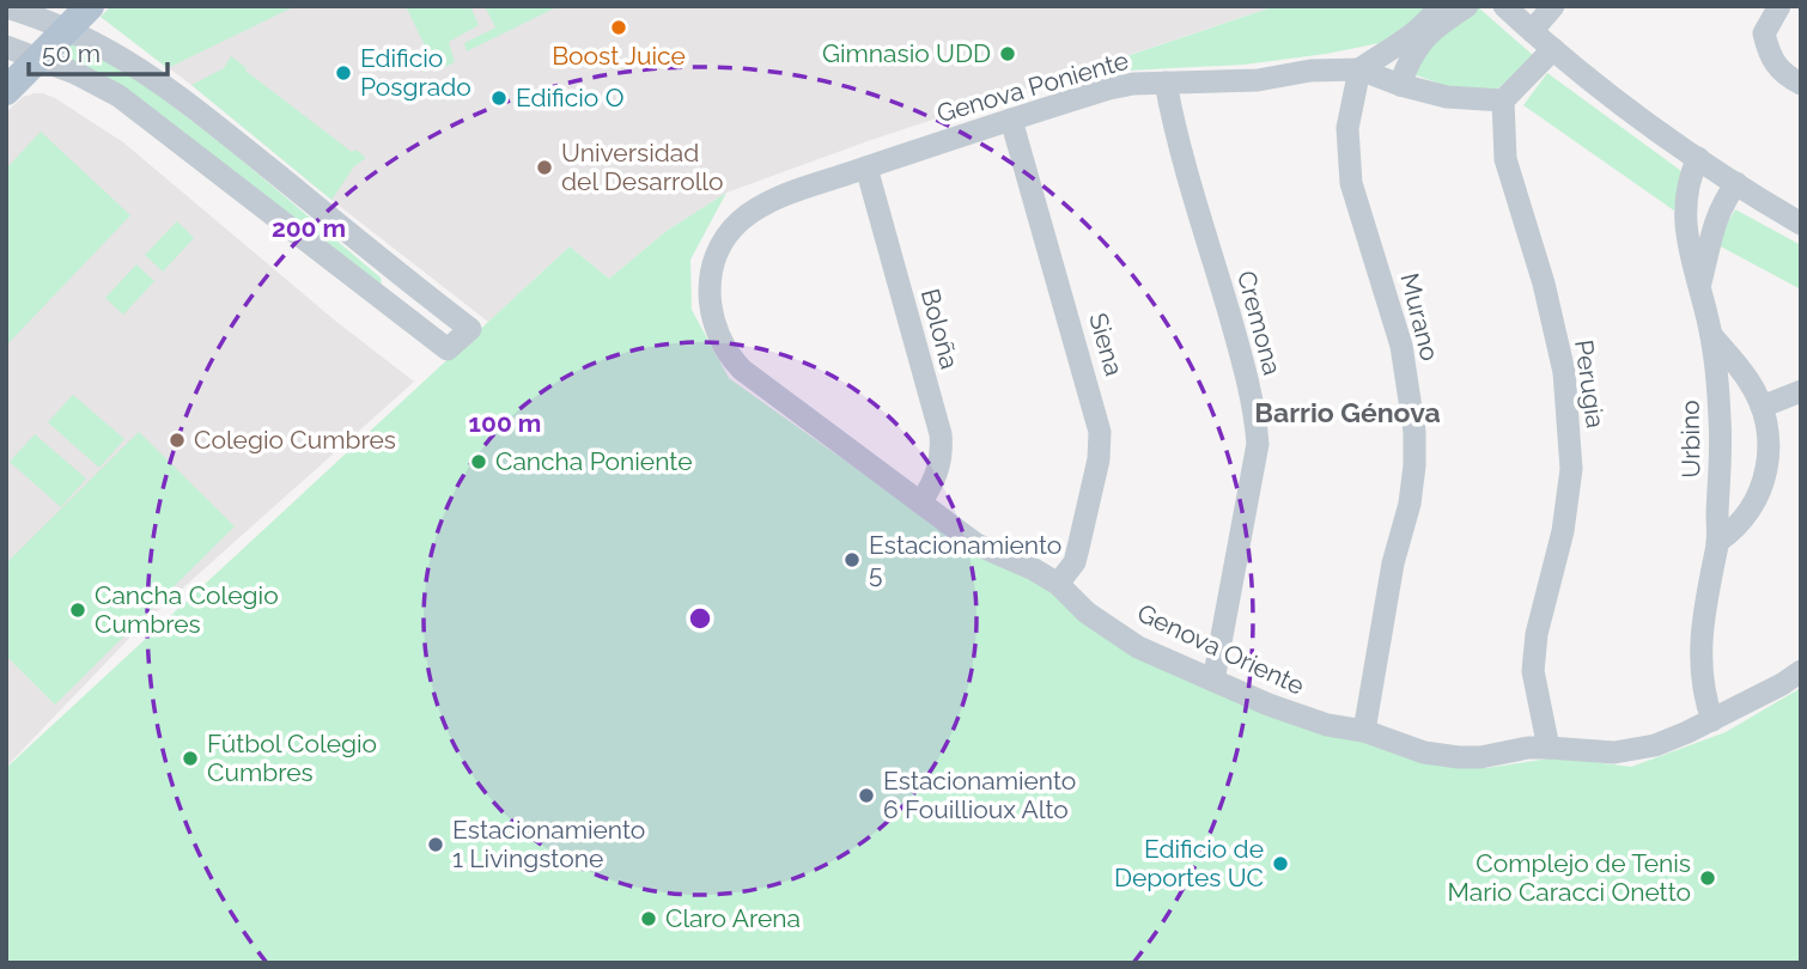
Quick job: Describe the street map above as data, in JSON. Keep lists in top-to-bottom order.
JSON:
{
  "streets": {
    "street": [
      "Genova Poniente",
      "Murano",
      "Cremona",
      "Boloña",
      "Siena",
      "Perugia",
      "Urbino",
      "Genova Oriente"
    ]
  },
  "crossings": [
    ["Genova Poniente", "Murano"],
    ["Genova Poniente", "Cremona"],
    ["Genova Poniente", "Boloña"],
    ["Genova Poniente", "Siena"],
    ["Genova Poniente", "Perugia"],
    ["Genova Poniente", "Genova Oriente"],
    ["Murano", "Genova Oriente"],
    ["Cremona", "Genova Oriente"],
    ["Boloña", "Genova Oriente"],
    ["Siena", "Genova Oriente"],
    ["Perugia", "Genova Oriente"],
    ["Urbino", "Genova Oriente"]
  ],
  "districts": ["Barrio Génova"],
  "places": [
    "Boost Juice",
    "Gimnasio UDD",
    "Edificio Posgrado",
    "Edificio O",
    "Universidad del Desarrollo",
    "Colegio Cumbres",
    "Cancha Poniente",
    "Estacionamiento 5",
    "Cancha Colegio Cumbres",
    "Fútbol Colegio Cumbres",
    "Estacionamiento 6 Fouillioux Alto",
    "Estacionamiento 1 Livingstone",
    "Edificio de Deportes UC",
    "Complejo de Tenis Mario Caracci Onetto",
    "Claro Arena"
  ],
  "scale_bar": "50 m",
  "rings": ["200 m", "100 m"]
}
